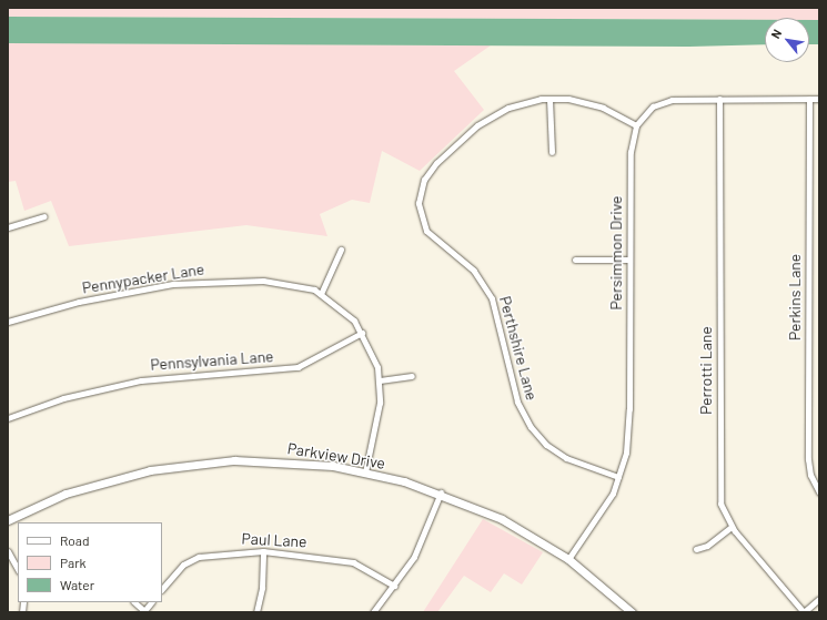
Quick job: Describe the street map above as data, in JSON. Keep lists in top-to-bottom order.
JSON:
{
  "streets": {
    "street": [
      "Persimmon Drive",
      "Pennypacker Lane",
      "Perkins Lane",
      "Perthshire Lane",
      "Pennsylvania Lane",
      "Perrotti Lane",
      "Parkview Drive",
      "Paul Lane"
    ]
  },
  "crossings": [
    ["Persimmon Drive", "Perthshire Lane"],
    ["Persimmon Drive", "Parkview Drive"],
    ["Pennypacker Lane", "Pennsylvania Lane"],
    ["Pennypacker Lane", "Parkview Drive"]
  ],
  "legend": ["Road", "Park", "Water"],
  "north": "top left"
}
